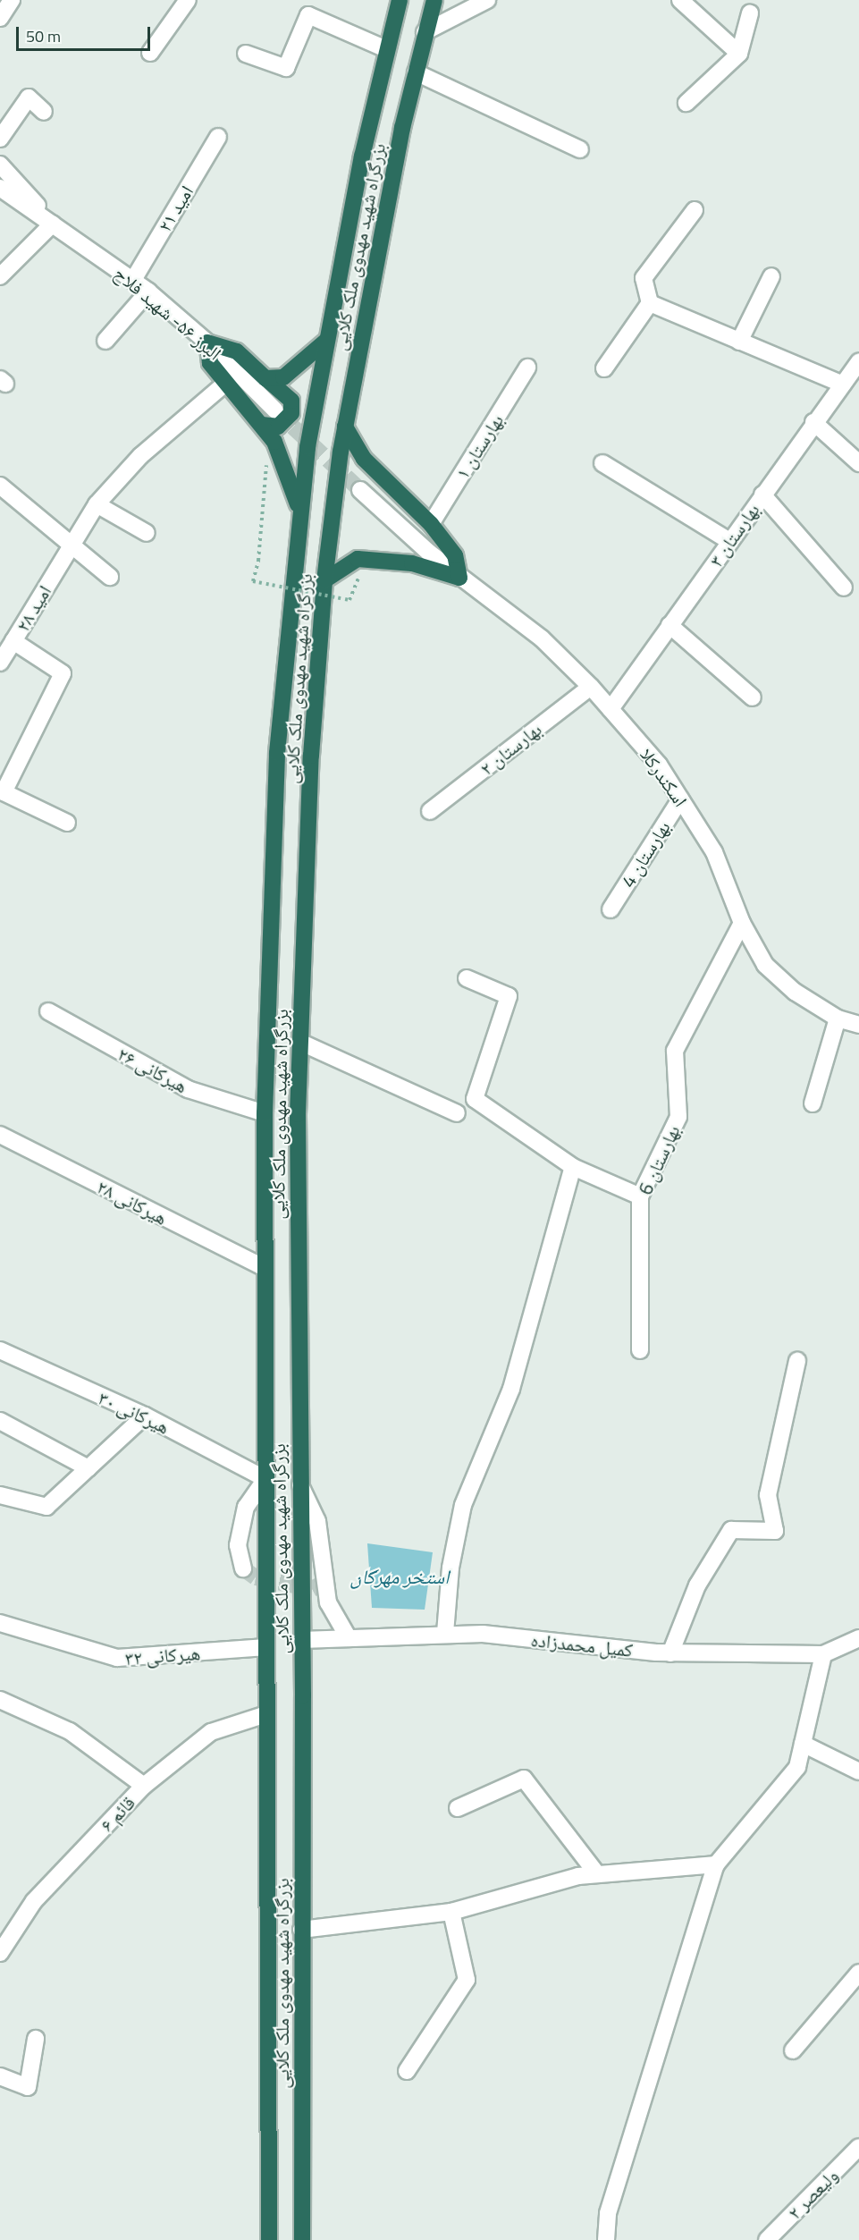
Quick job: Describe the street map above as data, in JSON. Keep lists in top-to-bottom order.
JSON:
{
  "streets": {
    "highway": ["بزرگراه شهید مهدوی ملک کلایی"],
    "street": [
      "امید ۲۱",
      "البرز ۵۶- شهید فلاح",
      "بهارستان ۱",
      "بهارستان ۳",
      "امید ۲۸",
      "بهارستان ۲",
      "اسکندرکلا",
      "بهارستان 4",
      "هیرکانی ۲۶",
      "بهارستان 6",
      "هیرکانی ۲۸",
      "هیرکانی ۳۰",
      "کمیل محمدزاده",
      "هیرکانی ۳۲",
      "قائم ۶",
      "ولیعصر ۲"
    ]
  },
  "crossings": [
    ["امید ۲۱", "البرز ۵۶- شهید فلاح"],
    ["بزرگراه شهید مهدوی ملک کلایی", "هیرکانی ۲۶"],
    ["بزرگراه شهید مهدوی ملک کلایی", "هیرکانی ۲۸"],
    ["بزرگراه شهید مهدوی ملک کلایی", "هیرکانی ۳۰"],
    ["بزرگراه شهید مهدوی ملک کلایی", "کمیل محمدزاده"],
    ["بزرگراه شهید مهدوی ملک کلایی", "هیرکانی ۳۲"],
    ["بزرگراه شهید مهدوی ملک کلایی", "قائم ۶"],
    ["بهارستان ۳", "اسکندرکلا"],
    ["بهارستان ۲", "اسکندرکلا"],
    ["اسکندرکلا", "بهارستان 4"],
    ["اسکندرکلا", "بهارستان 6"]
  ],
  "water": ["استخر مهرگان"],
  "scale_bar": "50 m"
}
